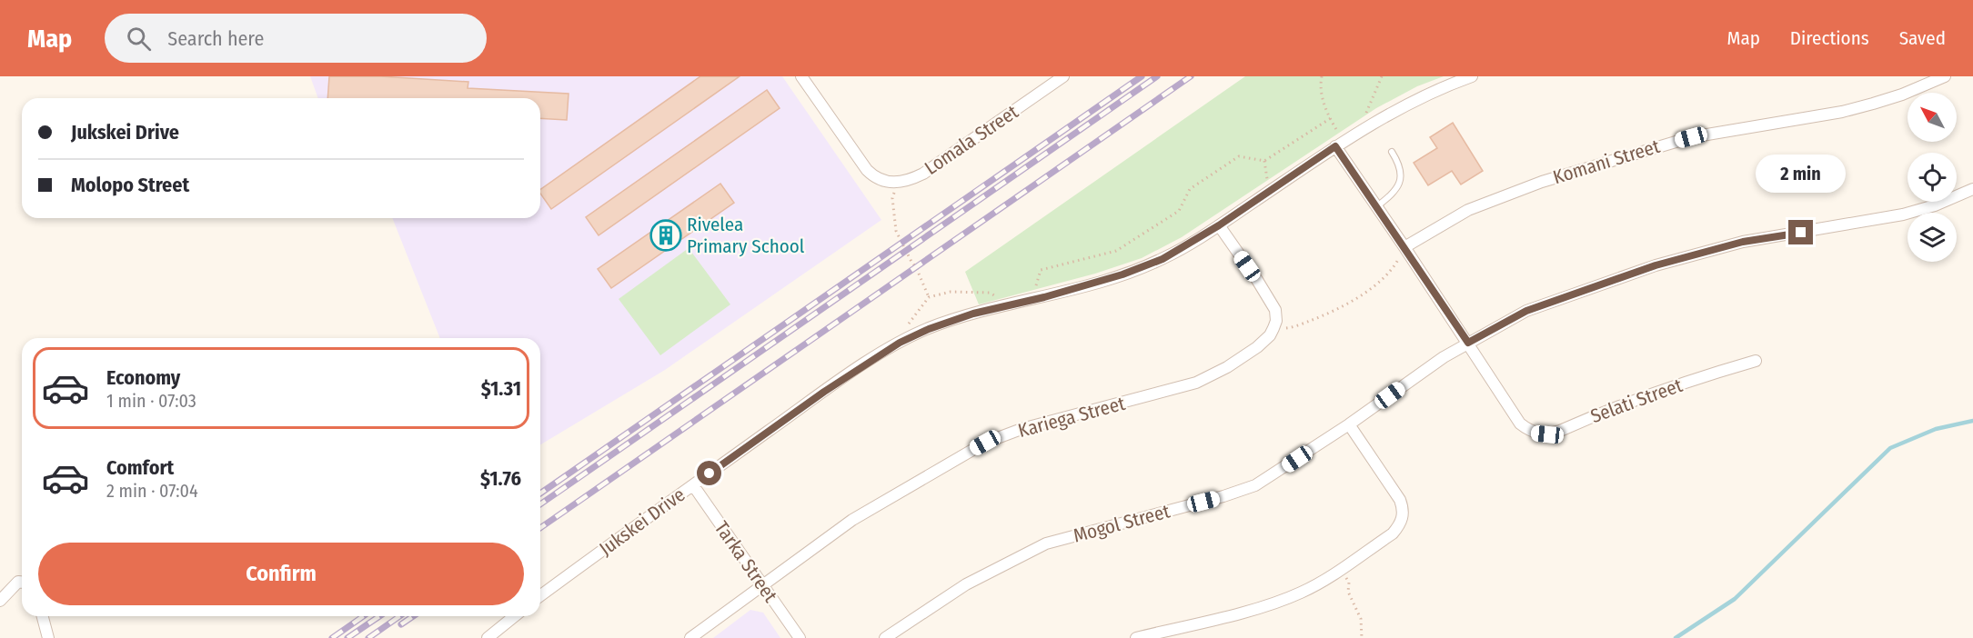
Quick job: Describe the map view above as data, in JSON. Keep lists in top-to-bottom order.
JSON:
{
  "streets": {
    "street": [
      "Lomala Street",
      "Komani Street",
      "Selati Street",
      "Kariega Street",
      "Jukskei Drive",
      "Mogol Street",
      "Tarka Street"
    ]
  },
  "crossings": [
    ["Selati Street", "Mogol Street"],
    ["Kariega Street", "Tarka Street"],
    ["Jukskei Drive", "Tarka Street"]
  ],
  "places": {
    "building": ["Rivelea Primary School"]
  },
  "north": "top left",
  "page": {
    "header": "Map",
    "search": "Search here",
    "nav": ["Map", "Directions", "Saved"],
    "banner": ["Jukskei Drive", "Molopo Street"],
    "bubble": "2 min",
    "list": [
      {
        "name": "Economy",
        "note": "1 min · 07:03",
        "value": "$1.31"
      },
      {
        "name": "Comfort",
        "note": "2 min · 07:04",
        "value": "$1.76"
      }
    ],
    "buttons": "Confirm"
  }
}
